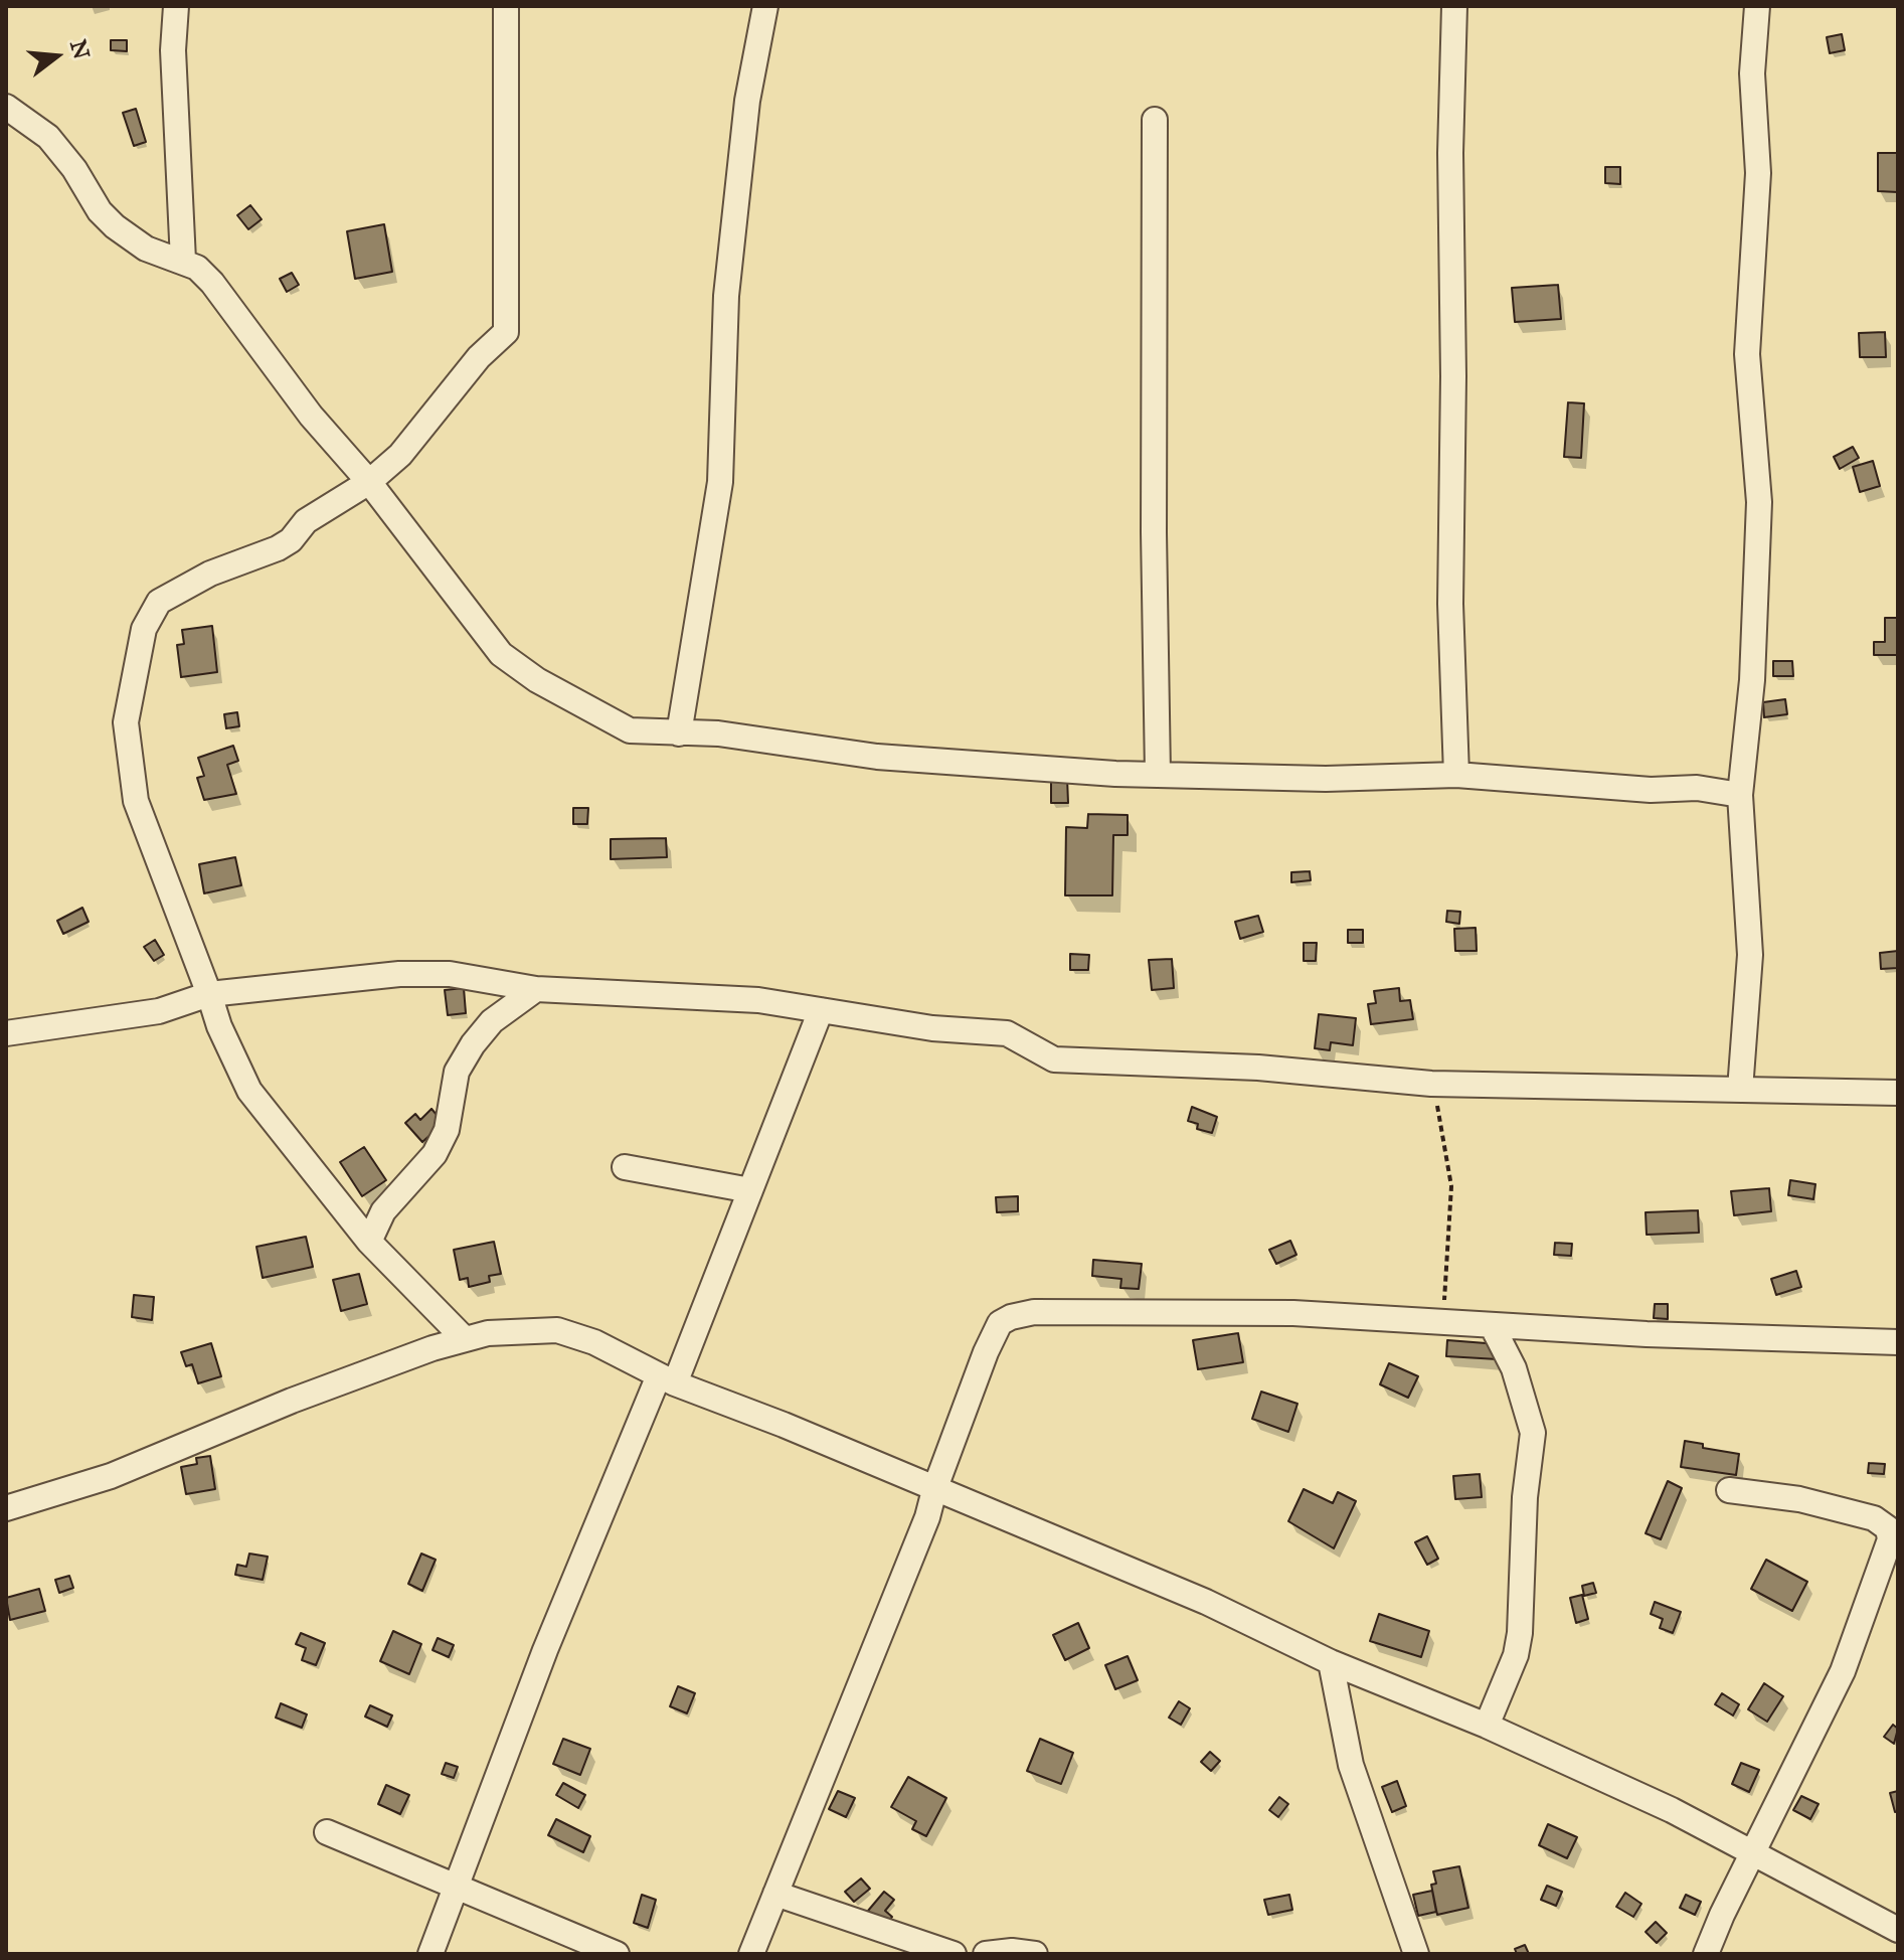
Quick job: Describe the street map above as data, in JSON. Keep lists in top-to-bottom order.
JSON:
{
  "north": "right"
}
